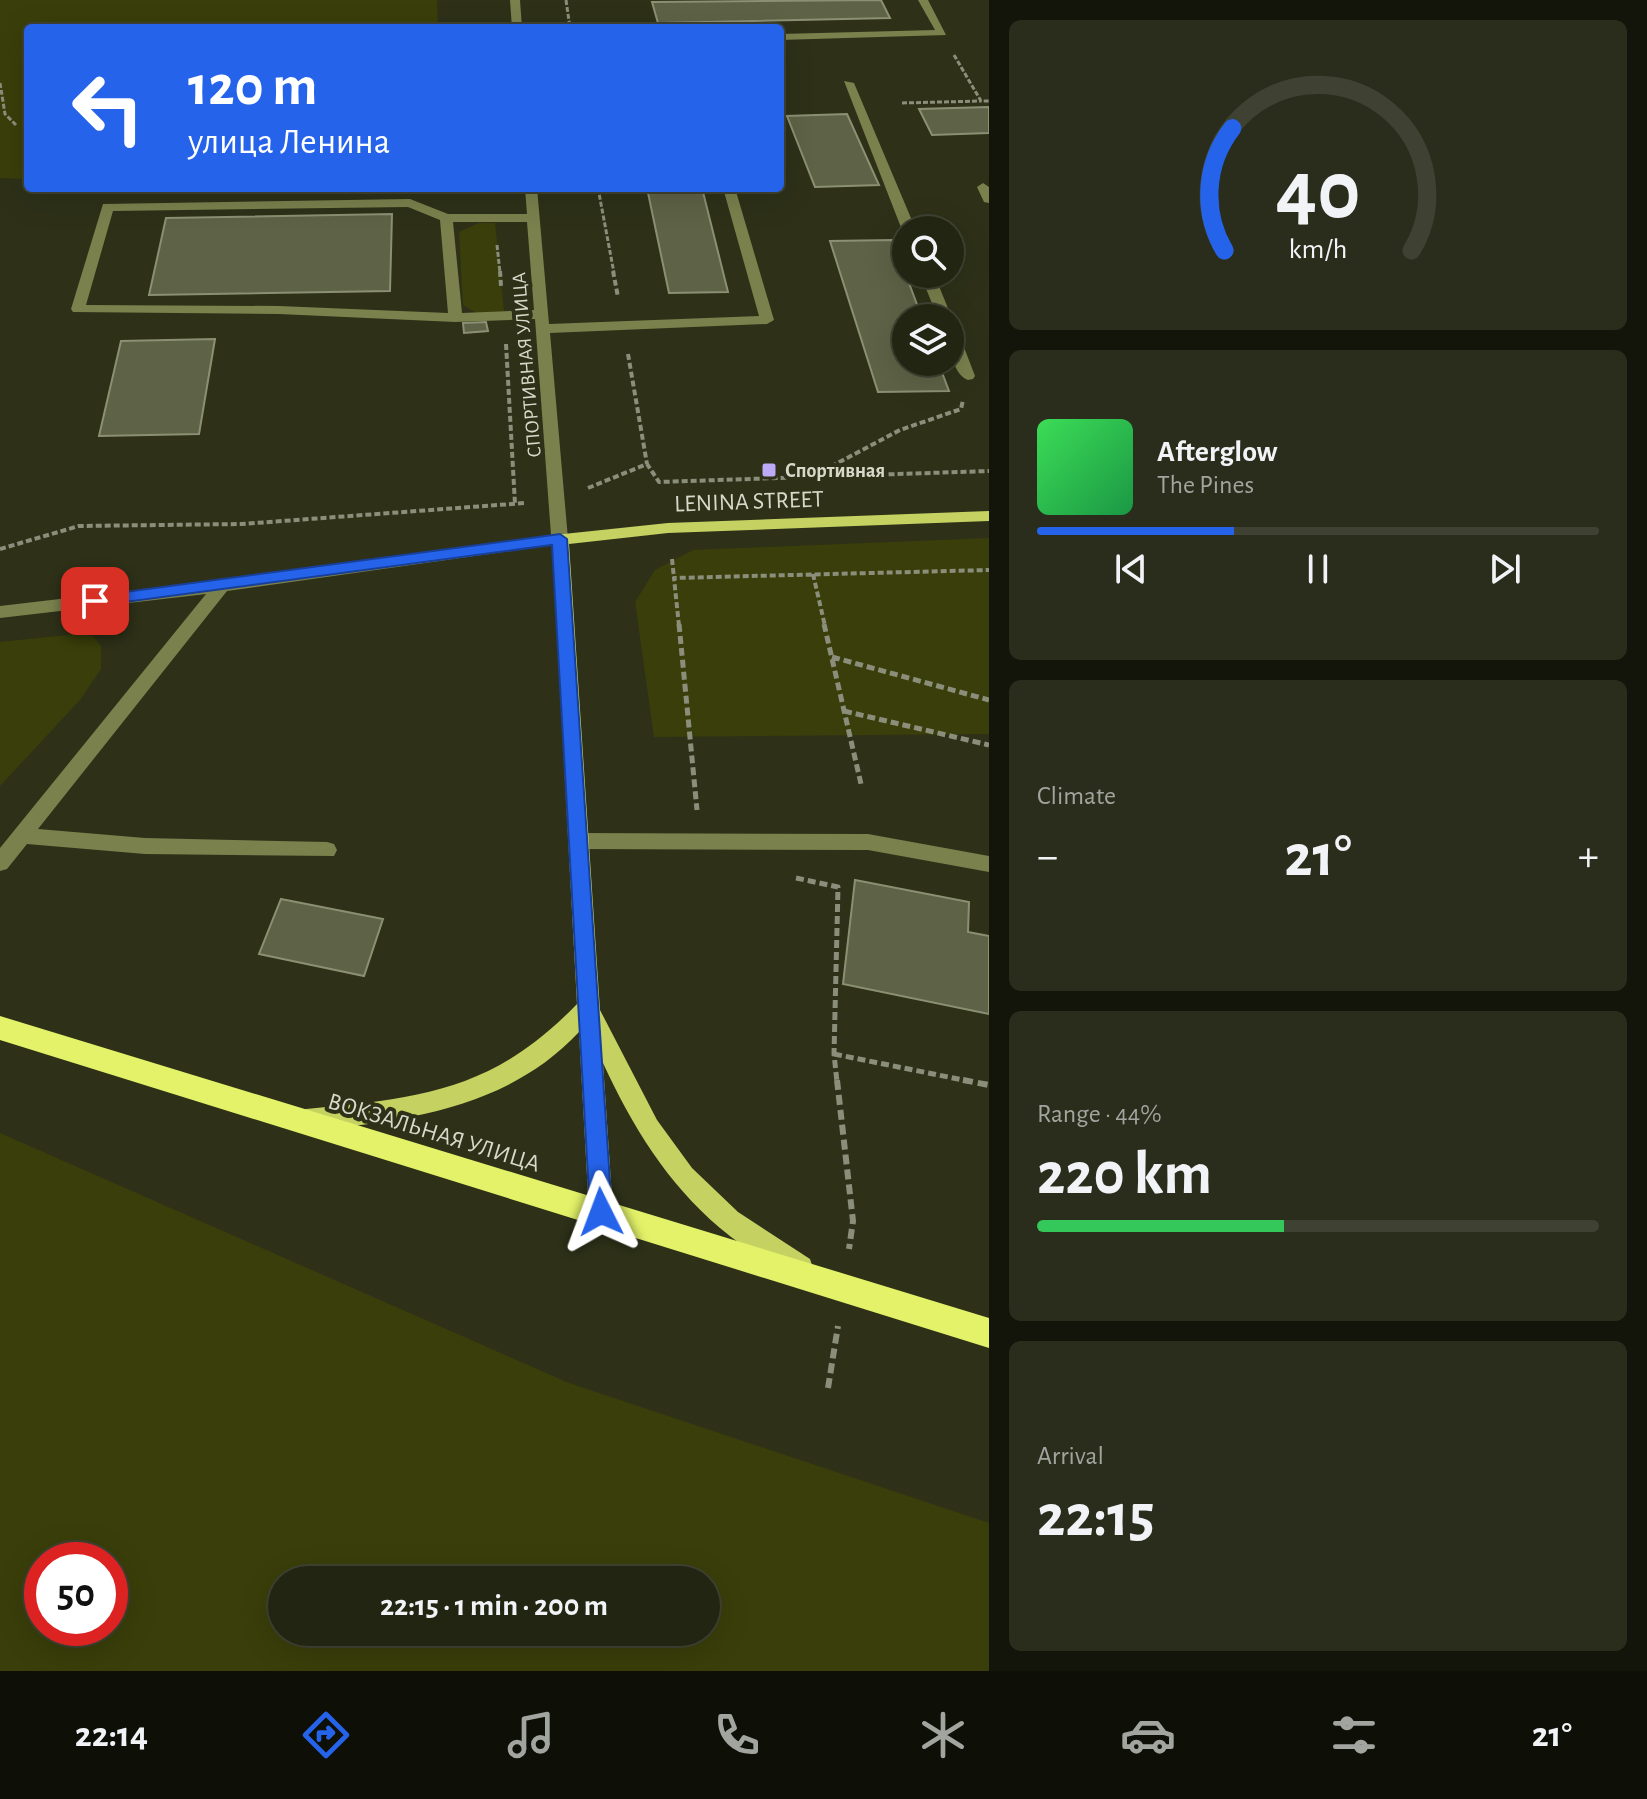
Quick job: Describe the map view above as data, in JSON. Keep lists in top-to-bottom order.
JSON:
{
  "streets": {
    "highway": ["ВОКЗАЛЬНАЯ УЛИЦА"],
    "main road": ["LENINA STREET"],
    "street": ["СПОРТИВНАЯ УЛИЦА"]
  },
  "crossings": [
    ["СПОРТИВНАЯ УЛИЦА", "LENINA STREET"]
  ],
  "places": {
    "transit": ["Спортивная"]
  },
  "page": {
    "turn": ["120 m", "улица Ленина"],
    "song": ["Afterglow", "The Pines"],
    "tile": [
      "Climate",
      ["Range · 44%", "220 km"],
      ["Arrival", "22:15"]
    ],
    "heat": ["−", "21°", "+"],
    "limit": "50",
    "trip": "22:15 · 1 min · 200 m",
    "tabs": ["22:14", "21°"],
    "gauge": ["40", "km/h"]
  }
}
